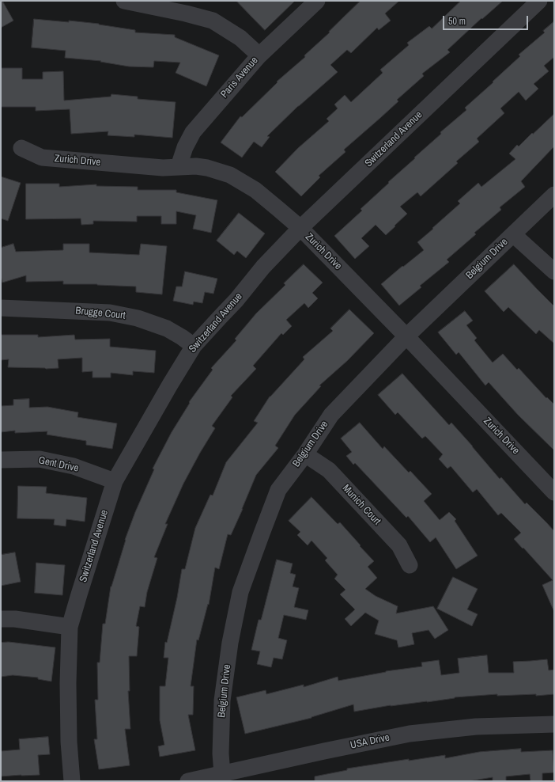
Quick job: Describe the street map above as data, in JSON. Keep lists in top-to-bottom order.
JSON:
{
  "streets": {
    "street": [
      "Paris Avenue",
      "Switzerland Avenue",
      "Zurich Drive",
      "Belgium Drive",
      "Brugge Court",
      "Gent Drive",
      "Munich Court",
      "USA Drive"
    ]
  },
  "crossings": [
    ["Paris Avenue", "Zurich Drive"],
    ["Switzerland Avenue", "Zurich Drive"],
    ["Switzerland Avenue", "Brugge Court"],
    ["Switzerland Avenue", "Gent Drive"],
    ["Zurich Drive", "Belgium Drive"],
    ["Belgium Drive", "Munich Court"],
    ["Belgium Drive", "USA Drive"]
  ],
  "scale_bar": "50 m"
}
